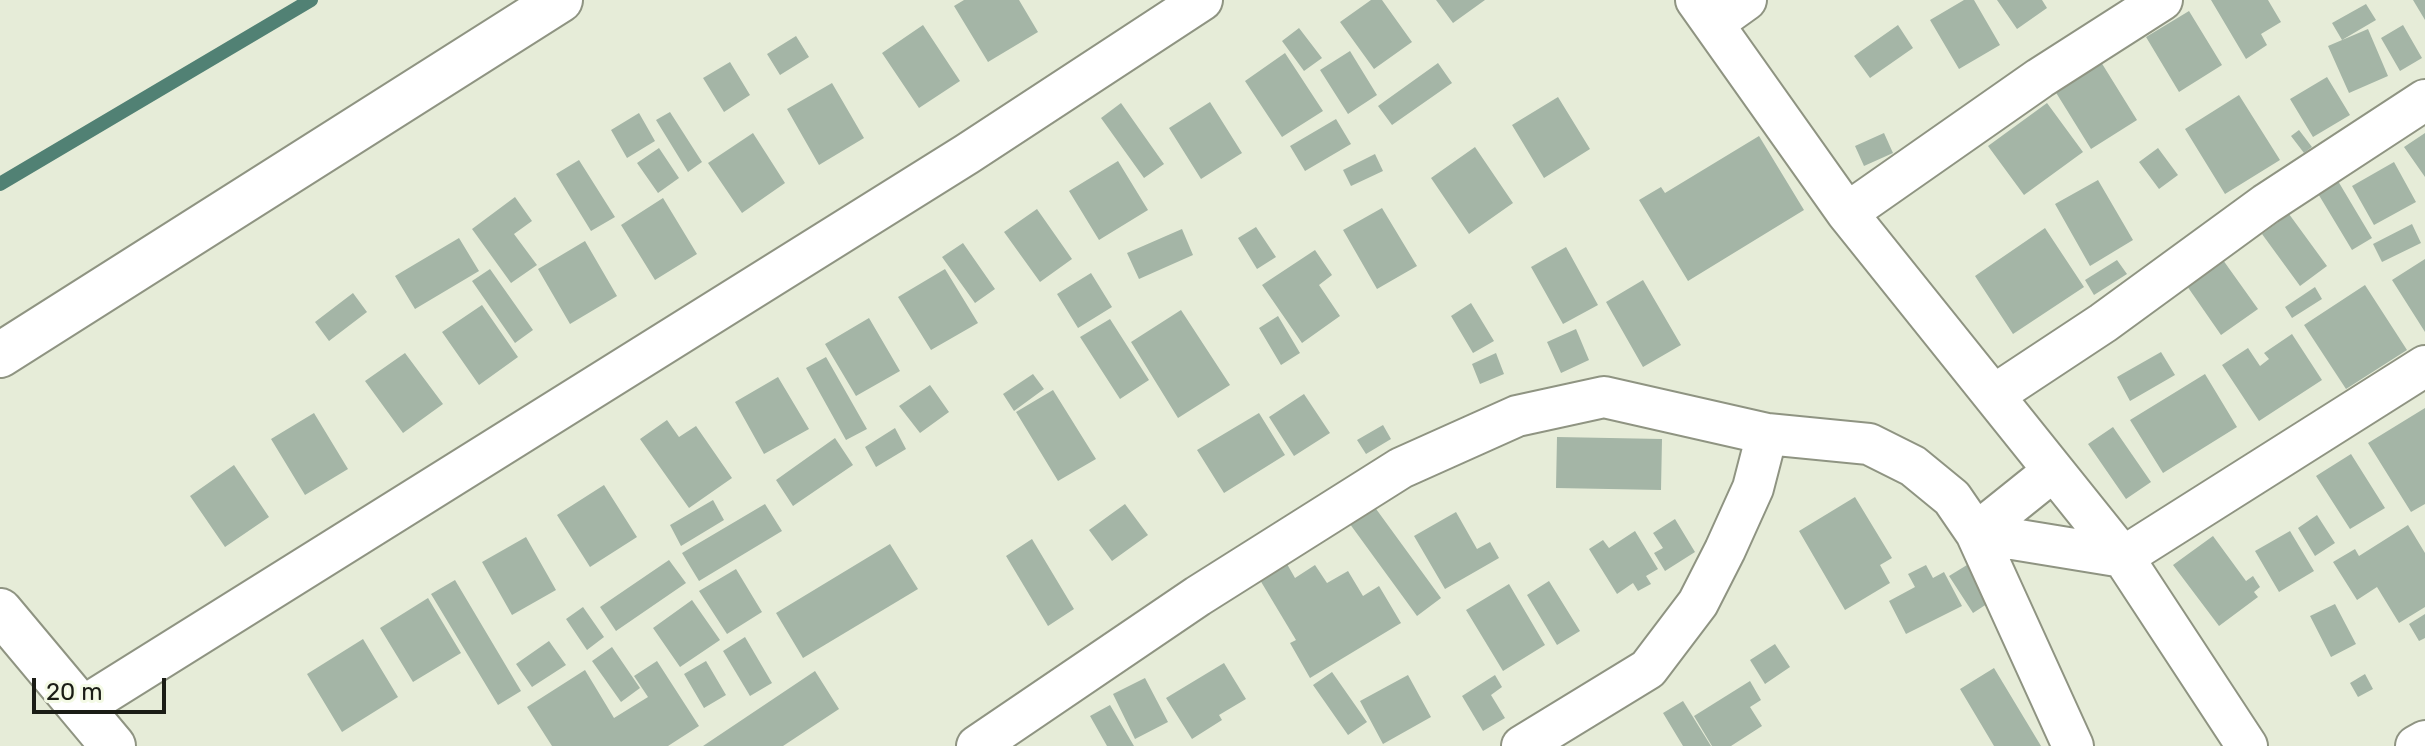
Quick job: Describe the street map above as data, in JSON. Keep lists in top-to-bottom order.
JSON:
{
  "scale_bar": "20 m"
}
